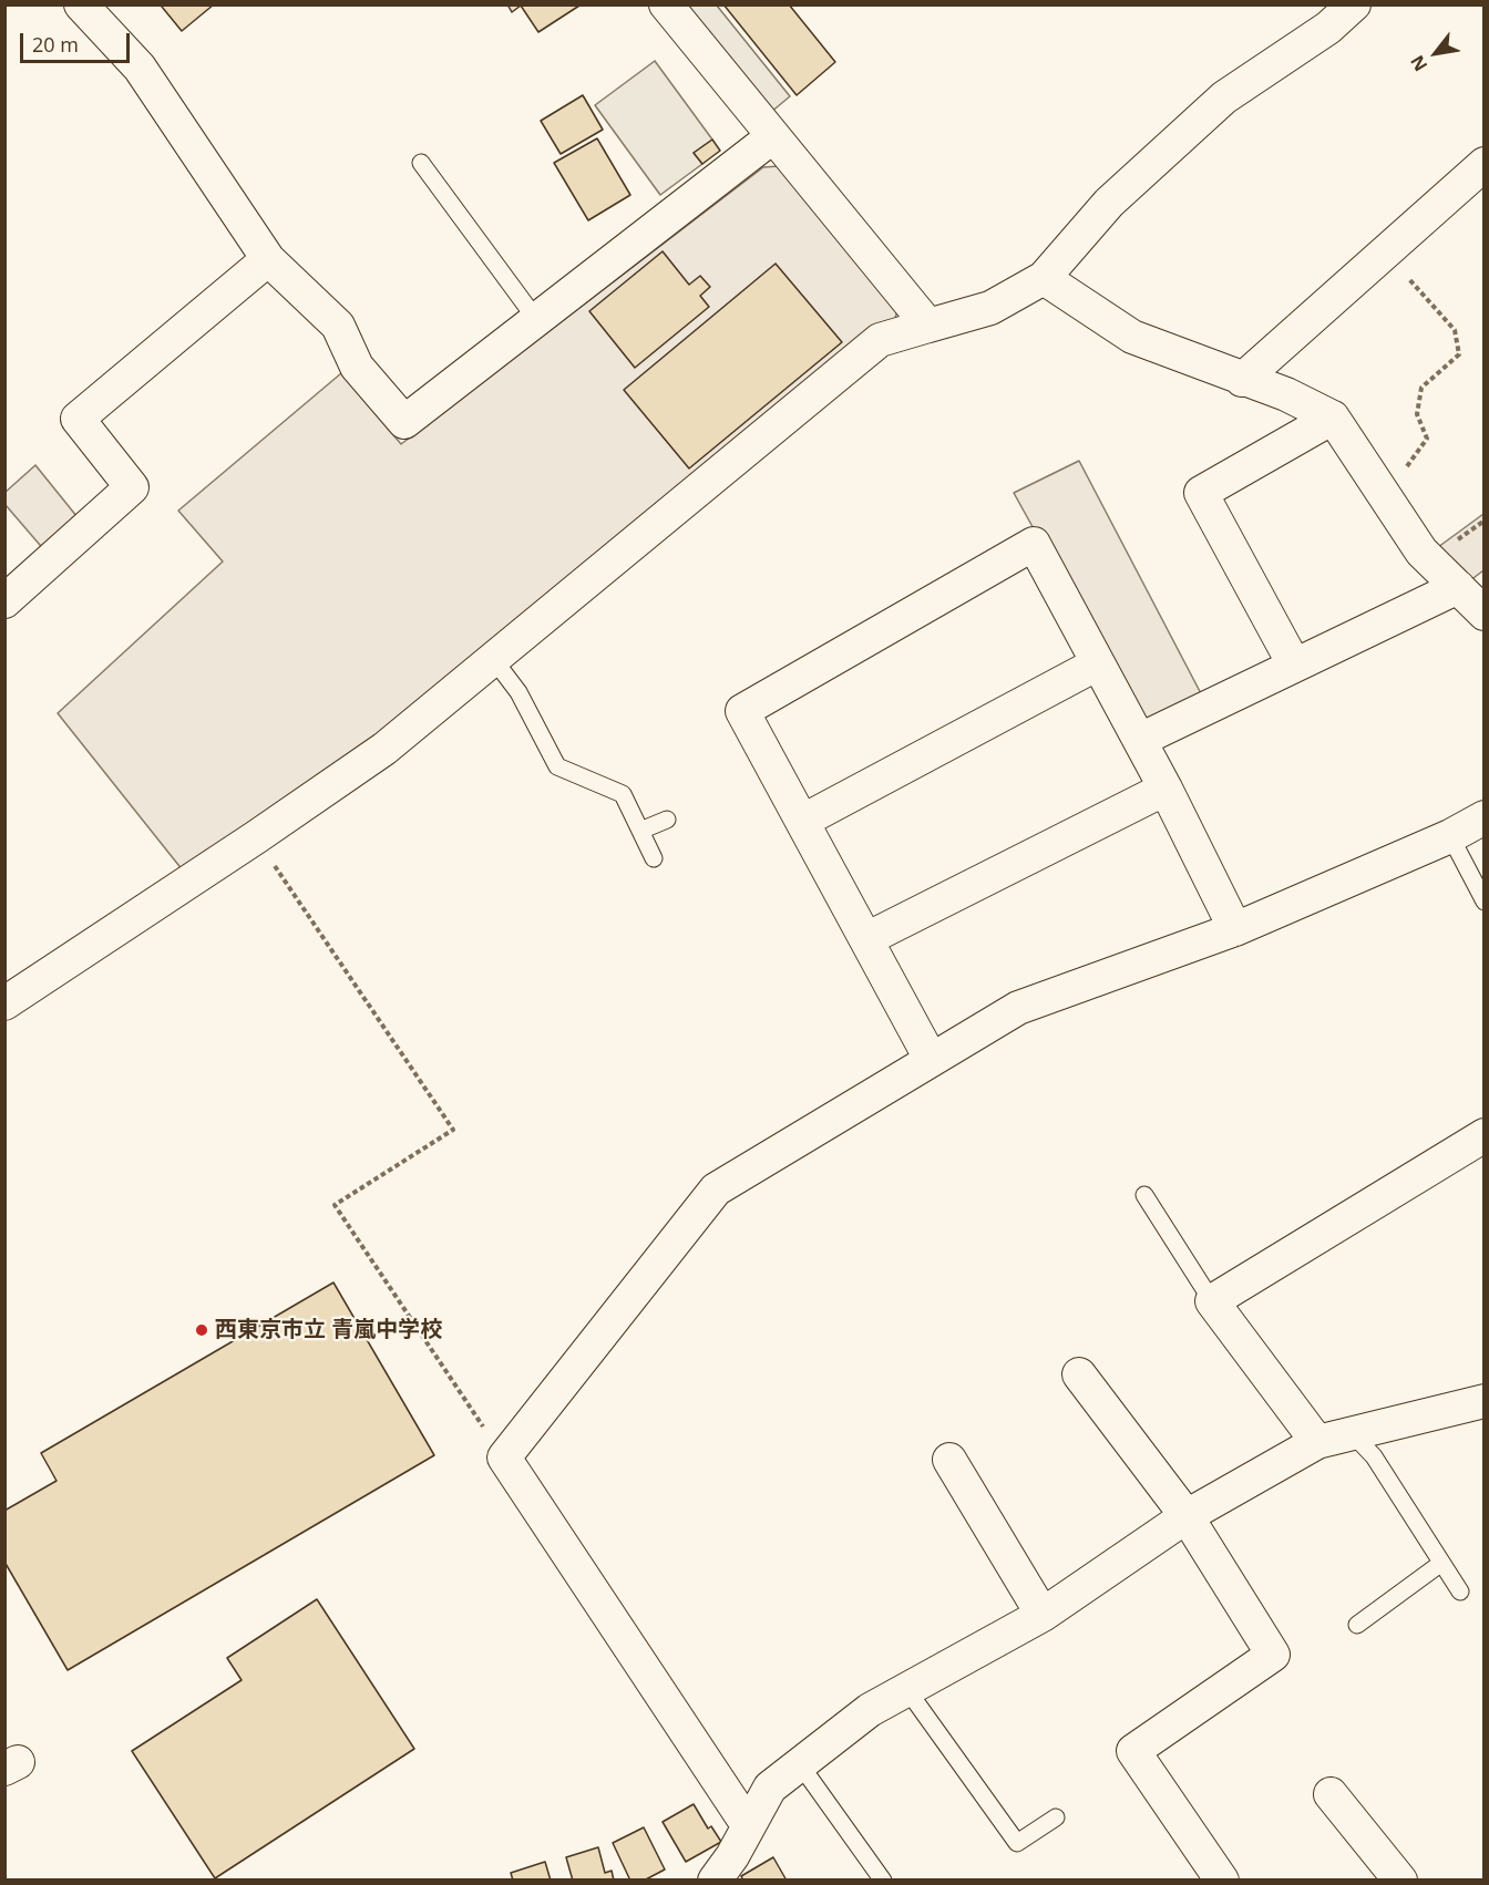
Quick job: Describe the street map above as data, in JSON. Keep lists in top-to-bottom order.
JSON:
{
  "places": ["西東京市立 青嵐中学校"],
  "scale_bar": "20 m",
  "north": "bottom left"
}
